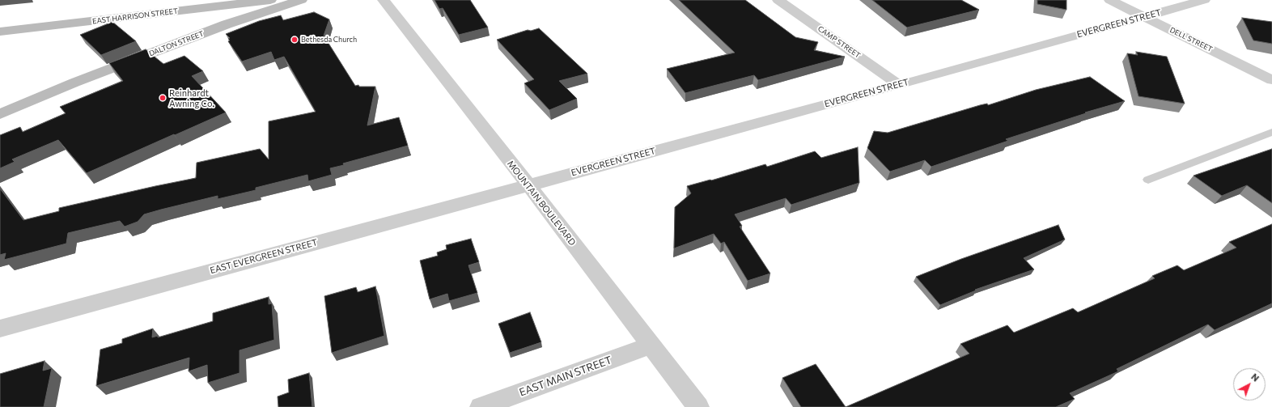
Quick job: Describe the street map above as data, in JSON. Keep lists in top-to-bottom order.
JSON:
{
  "streets": {
    "street": [
      "EAST HARRISON STREET",
      "EVERGREEN STREET",
      "DELL STREET",
      "CAMP STREET",
      "DALTON STREET",
      "MOUNTAIN BOULEVARD",
      "EAST EVERGREEN STREET",
      "EAST MAIN STREET"
    ]
  },
  "crossings": [
    ["EVERGREEN STREET", "DELL STREET"],
    ["EVERGREEN STREET", "CAMP STREET"],
    ["EVERGREEN STREET", "MOUNTAIN BOULEVARD"],
    ["EVERGREEN STREET", "EAST EVERGREEN STREET"],
    ["MOUNTAIN BOULEVARD", "EAST EVERGREEN STREET"],
    ["MOUNTAIN BOULEVARD", "EAST MAIN STREET"]
  ],
  "places": ["Bethesda Church", "Reinhardt Awning Co."],
  "north": "top right"
}
